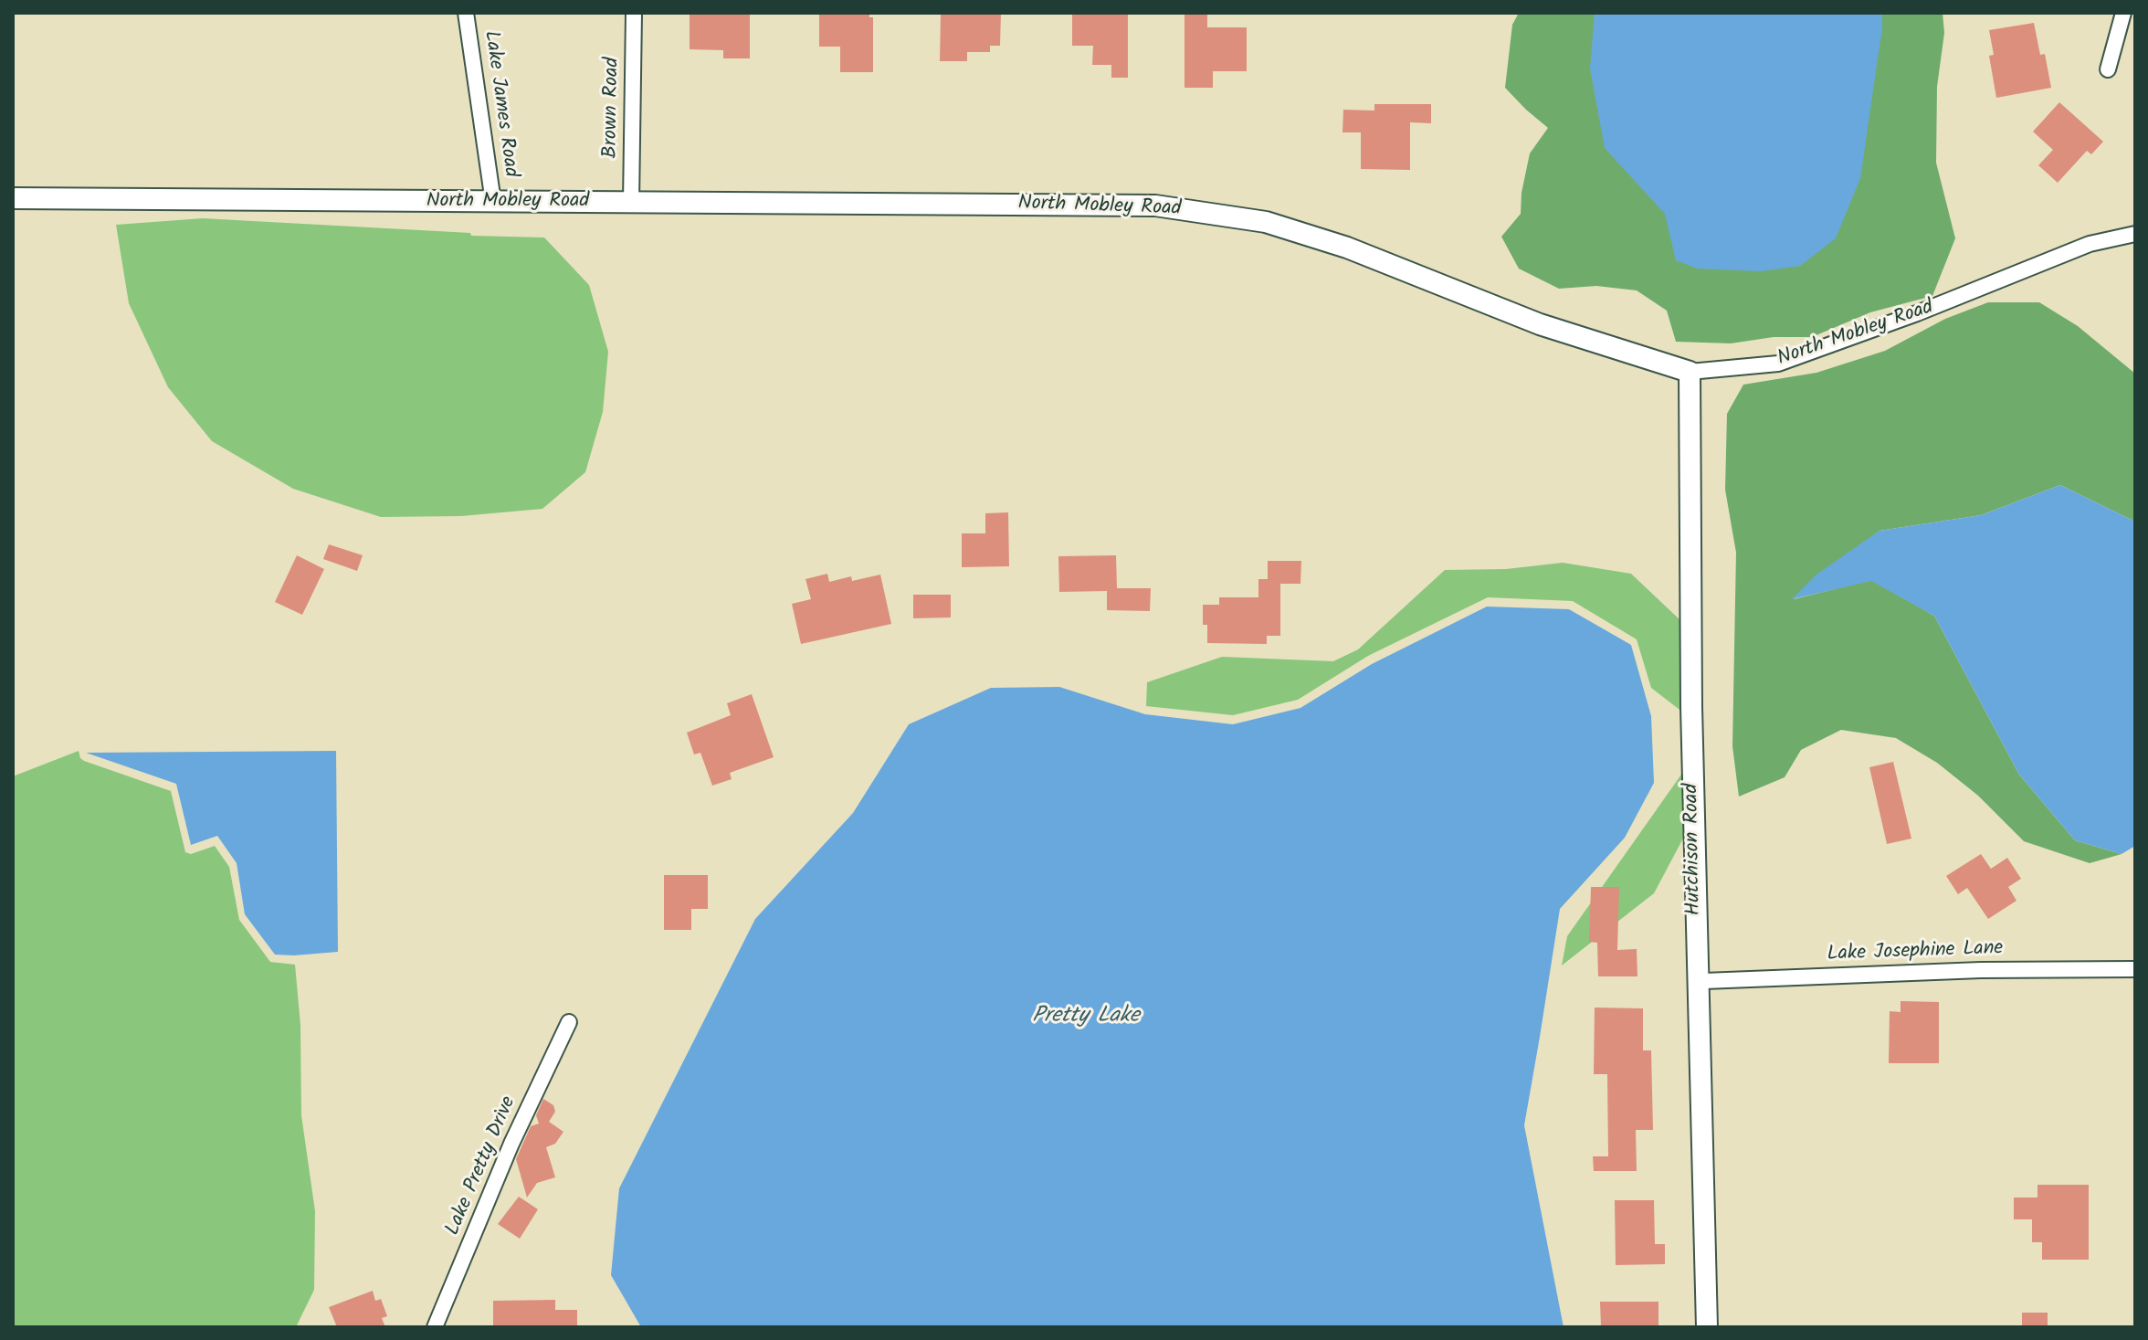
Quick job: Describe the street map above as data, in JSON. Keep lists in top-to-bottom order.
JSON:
{
  "streets": {
    "street": [
      "Lake James Road",
      "Brown Road",
      "North Mobley Road",
      "Hutchison Road",
      "Lake Josephine Lane",
      "Lake Pretty Drive"
    ]
  },
  "crossings": [
    ["Lake James Road", "North Mobley Road"],
    ["Brown Road", "North Mobley Road"],
    ["North Mobley Road", "Hutchison Road"],
    ["Hutchison Road", "Lake Josephine Lane"]
  ],
  "water": ["Pretty Lake"]
}
